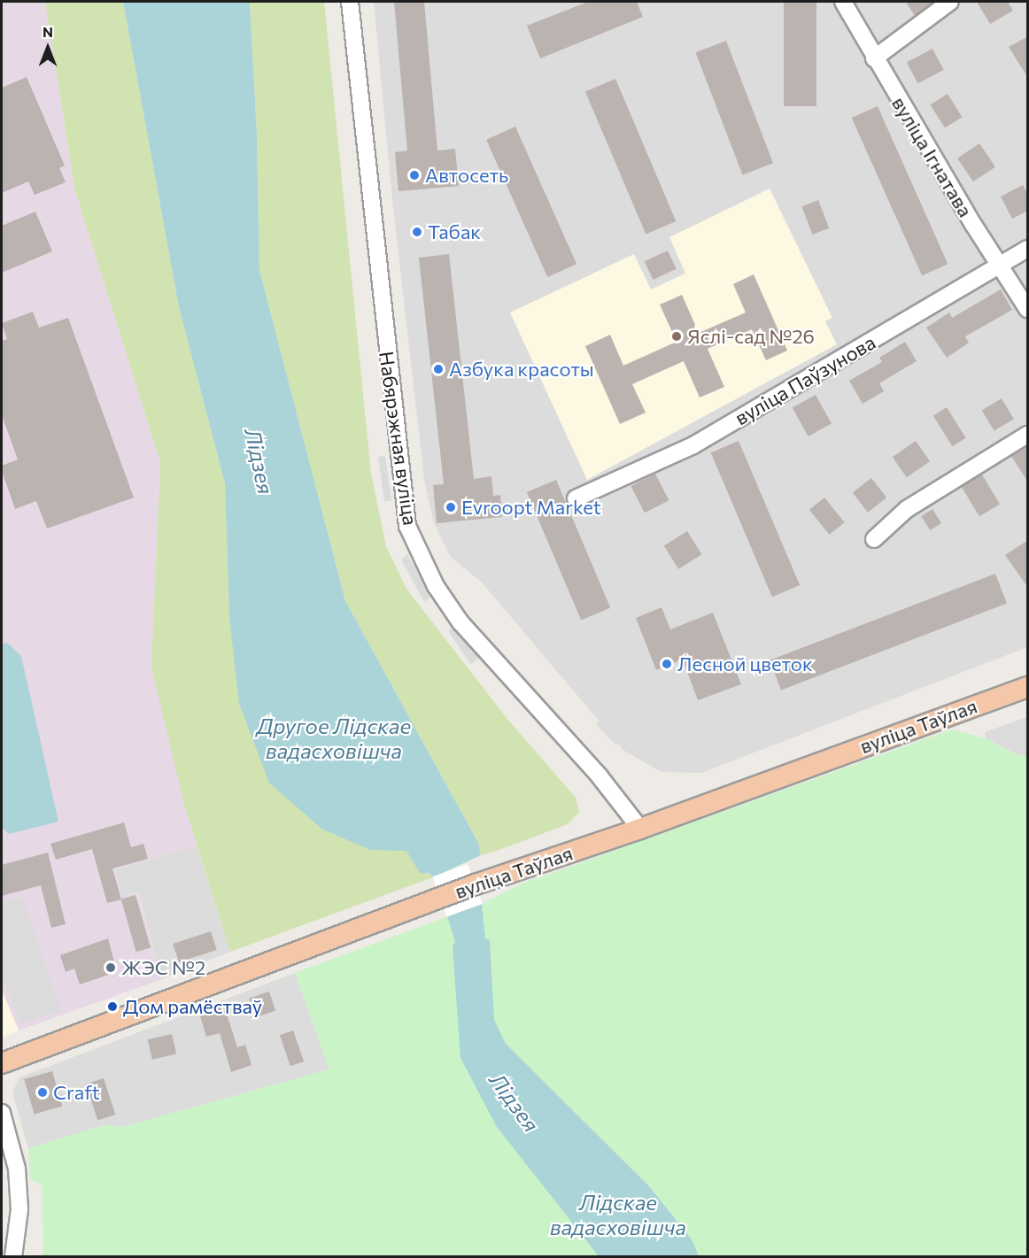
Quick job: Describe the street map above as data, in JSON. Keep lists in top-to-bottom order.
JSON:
{
  "streets": {
    "main road": ["вуліца Таўлая"],
    "street": ["вуліца Ігнатава", "вуліца Паўзунова", "Набярэжная вуліца"]
  },
  "crossings": [
    ["вуліца Ігнатава", "вуліца Паўзунова"],
    ["Набярэжная вуліца", "вуліца Таўлая"]
  ],
  "water": ["Лідзея", "Другое Лідскае вадасховішча", "Лідскае вадасховішча"],
  "places": [
    "Автосеть",
    "Табак",
    "Яслі-сад №26",
    "Азбука красоты",
    "Evroopt Market",
    "Лесной цветок",
    "ЖЭС №2",
    "Дом рамёстваў",
    "Craft"
  ],
  "north": "top"
}
